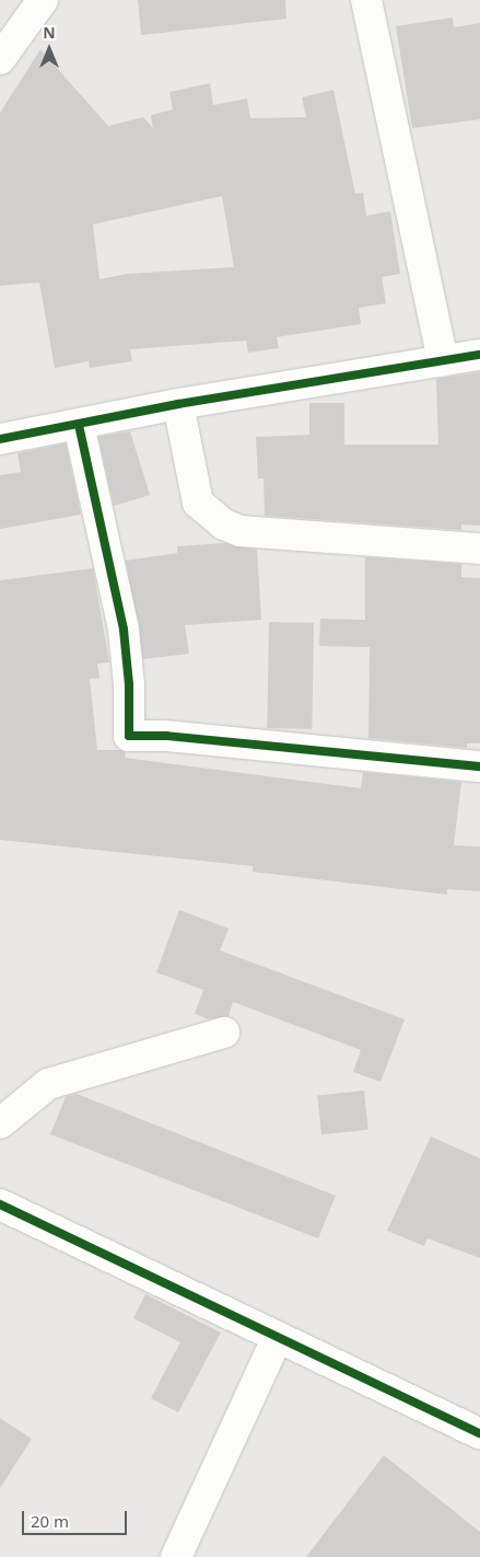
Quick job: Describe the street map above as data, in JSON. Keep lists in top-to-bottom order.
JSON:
{
  "scale_bar": "20 m",
  "north": "top"
}
